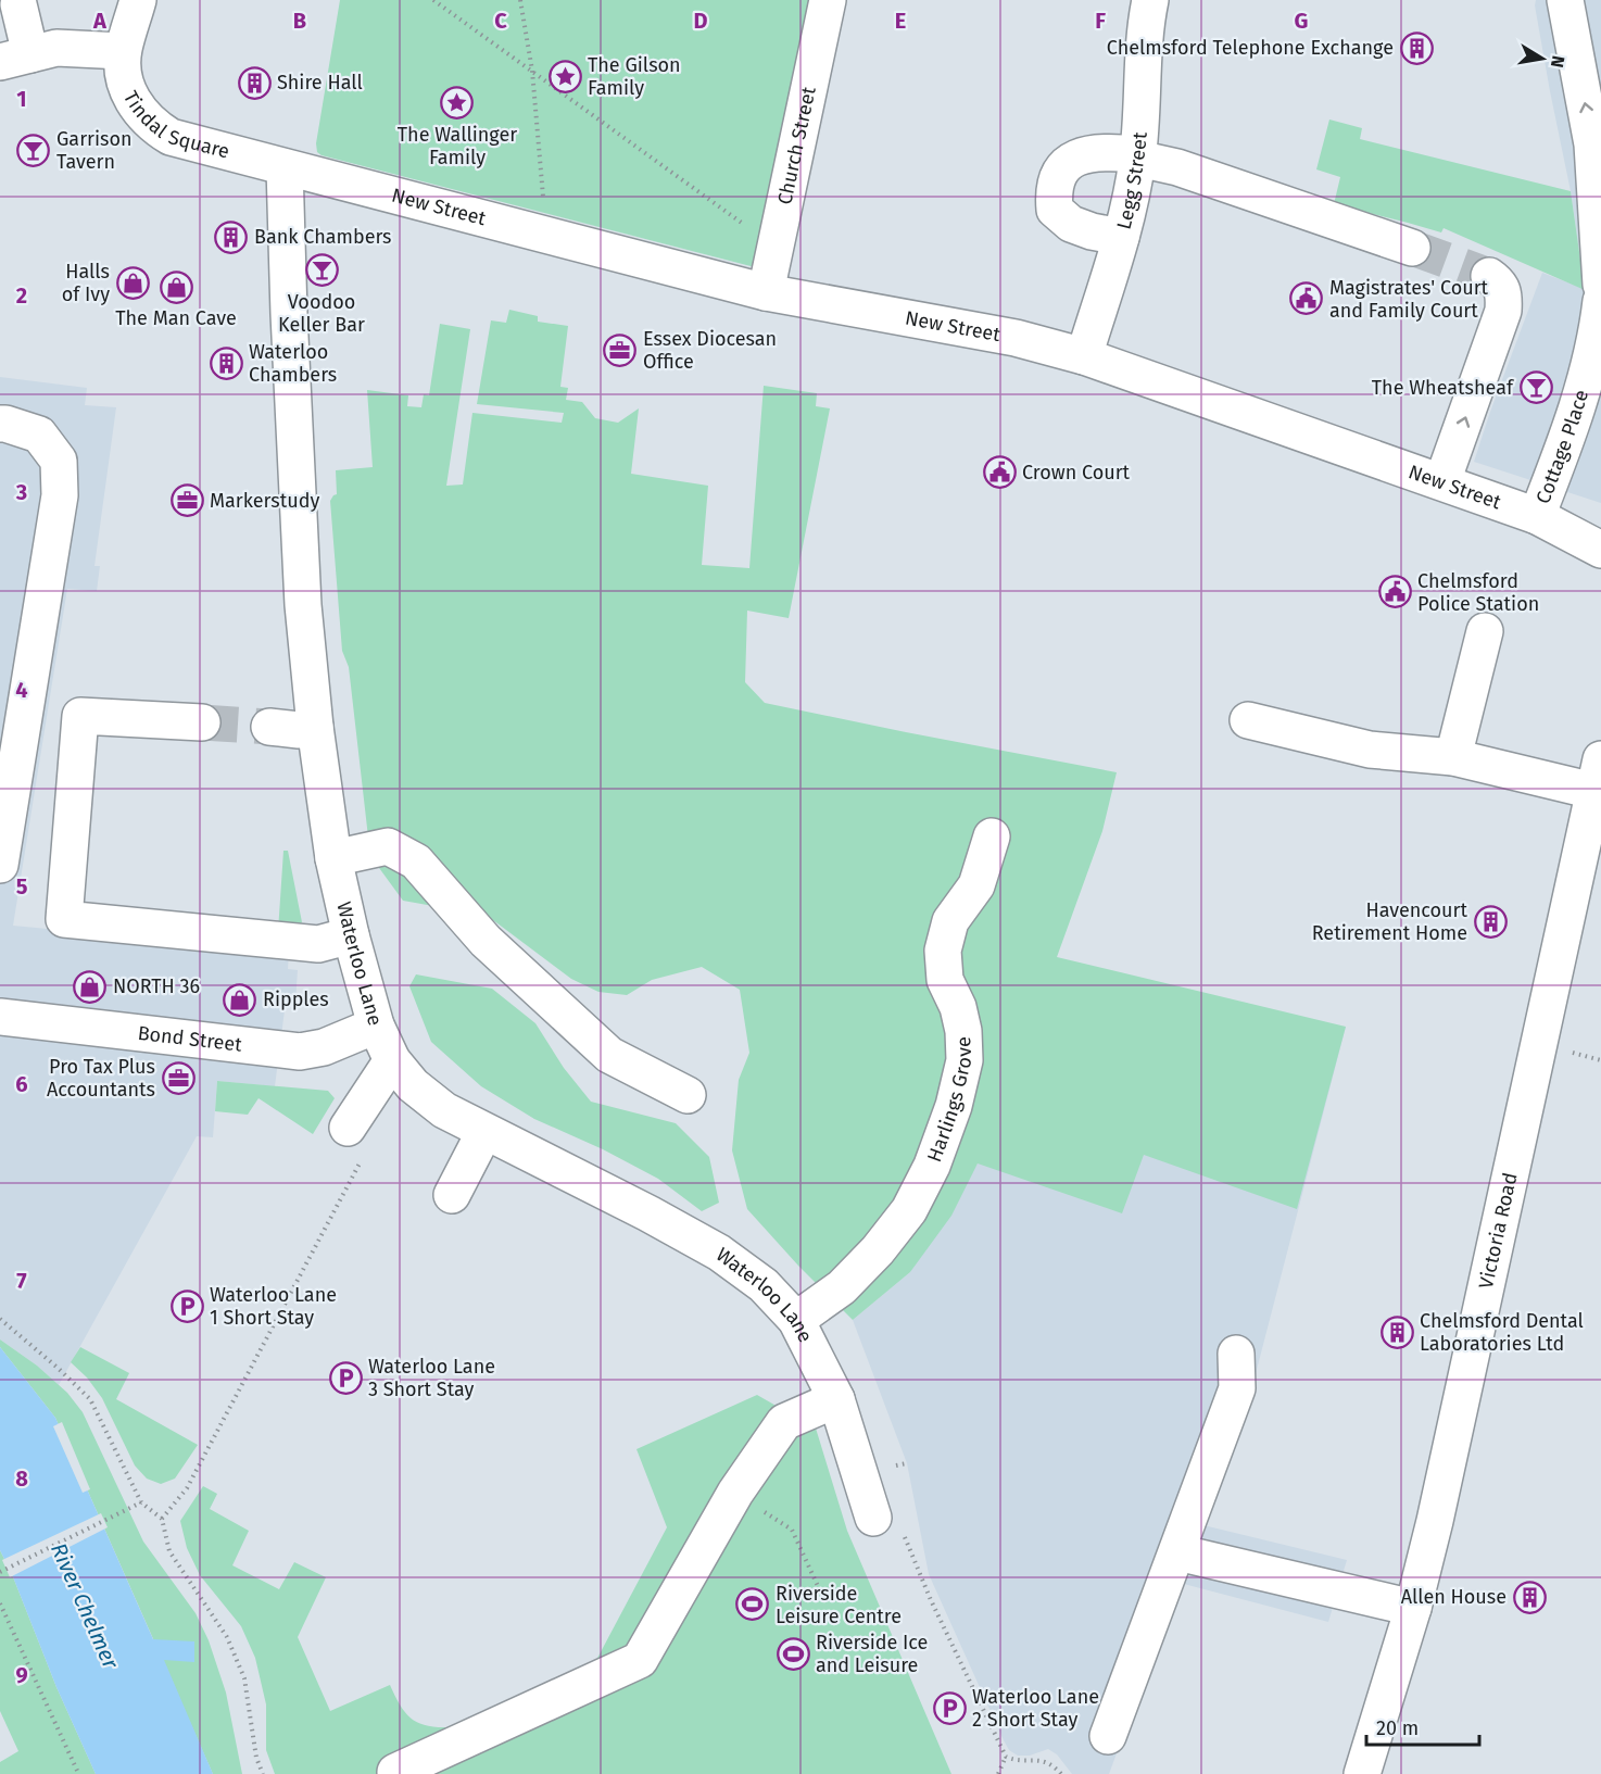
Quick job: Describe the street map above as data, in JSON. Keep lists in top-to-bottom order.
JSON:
{
  "streets": {
    "street": [
      "Tindal Square",
      "Church Street",
      "Legg Street",
      "New Street",
      "Cottage Place",
      "Waterloo Lane",
      "Bond Street",
      "Harlings Grove",
      "Victoria Road"
    ]
  },
  "crossings": [
    ["Tindal Square", "New Street"],
    ["Tindal Square", "Waterloo Lane"],
    ["Church Street", "New Street"],
    ["Legg Street", "New Street"],
    ["New Street", "Cottage Place"],
    ["New Street", "Waterloo Lane"],
    ["Waterloo Lane", "Bond Street"],
    ["Waterloo Lane", "Harlings Grove"]
  ],
  "water": ["River Chelmer"],
  "places": {
    "building": [
      "Chelmsford Telephone Exchange",
      "Shire Hall",
      "Bank Chambers",
      "Waterloo Chambers",
      "Havencourt Retirement Home",
      "Chelmsford Dental Laboratories Ltd",
      "Allen House"
    ],
    "place": ["The Gilson Family", "The Wallinger Family"],
    "bar": ["Garrison Tavern", "Voodoo Keller Bar", "The Wheatsheaf"],
    "shop": [
      "Halls of Ivy",
      "The Man Cave",
      "NORTH 36",
      "Ripples"
    ],
    "public building": ["Magistrates' Court and Family Court", "Crown Court", "Chelmsford Police Station"],
    "office": ["Essex Diocesan Office", "Markerstudy", "Pro Tax Plus Accountants"],
    "parking": ["Waterloo Lane 1 Short Stay", "Waterloo Lane 3 Short Stay", "Waterloo Lane 2 Short Stay"],
    "sports": ["Riverside Leisure Centre", "Riverside Ice and Leisure"]
  },
  "scale_bar": "20 m",
  "north": "right",
  "grid": {
    "columns": [
      "A",
      "B",
      "C",
      "D",
      "E",
      "F",
      "G"
    ],
    "rows": [
      "1",
      "2",
      "3",
      "4",
      "5",
      "6",
      "7",
      "8",
      "9"
    ]
  }
}
